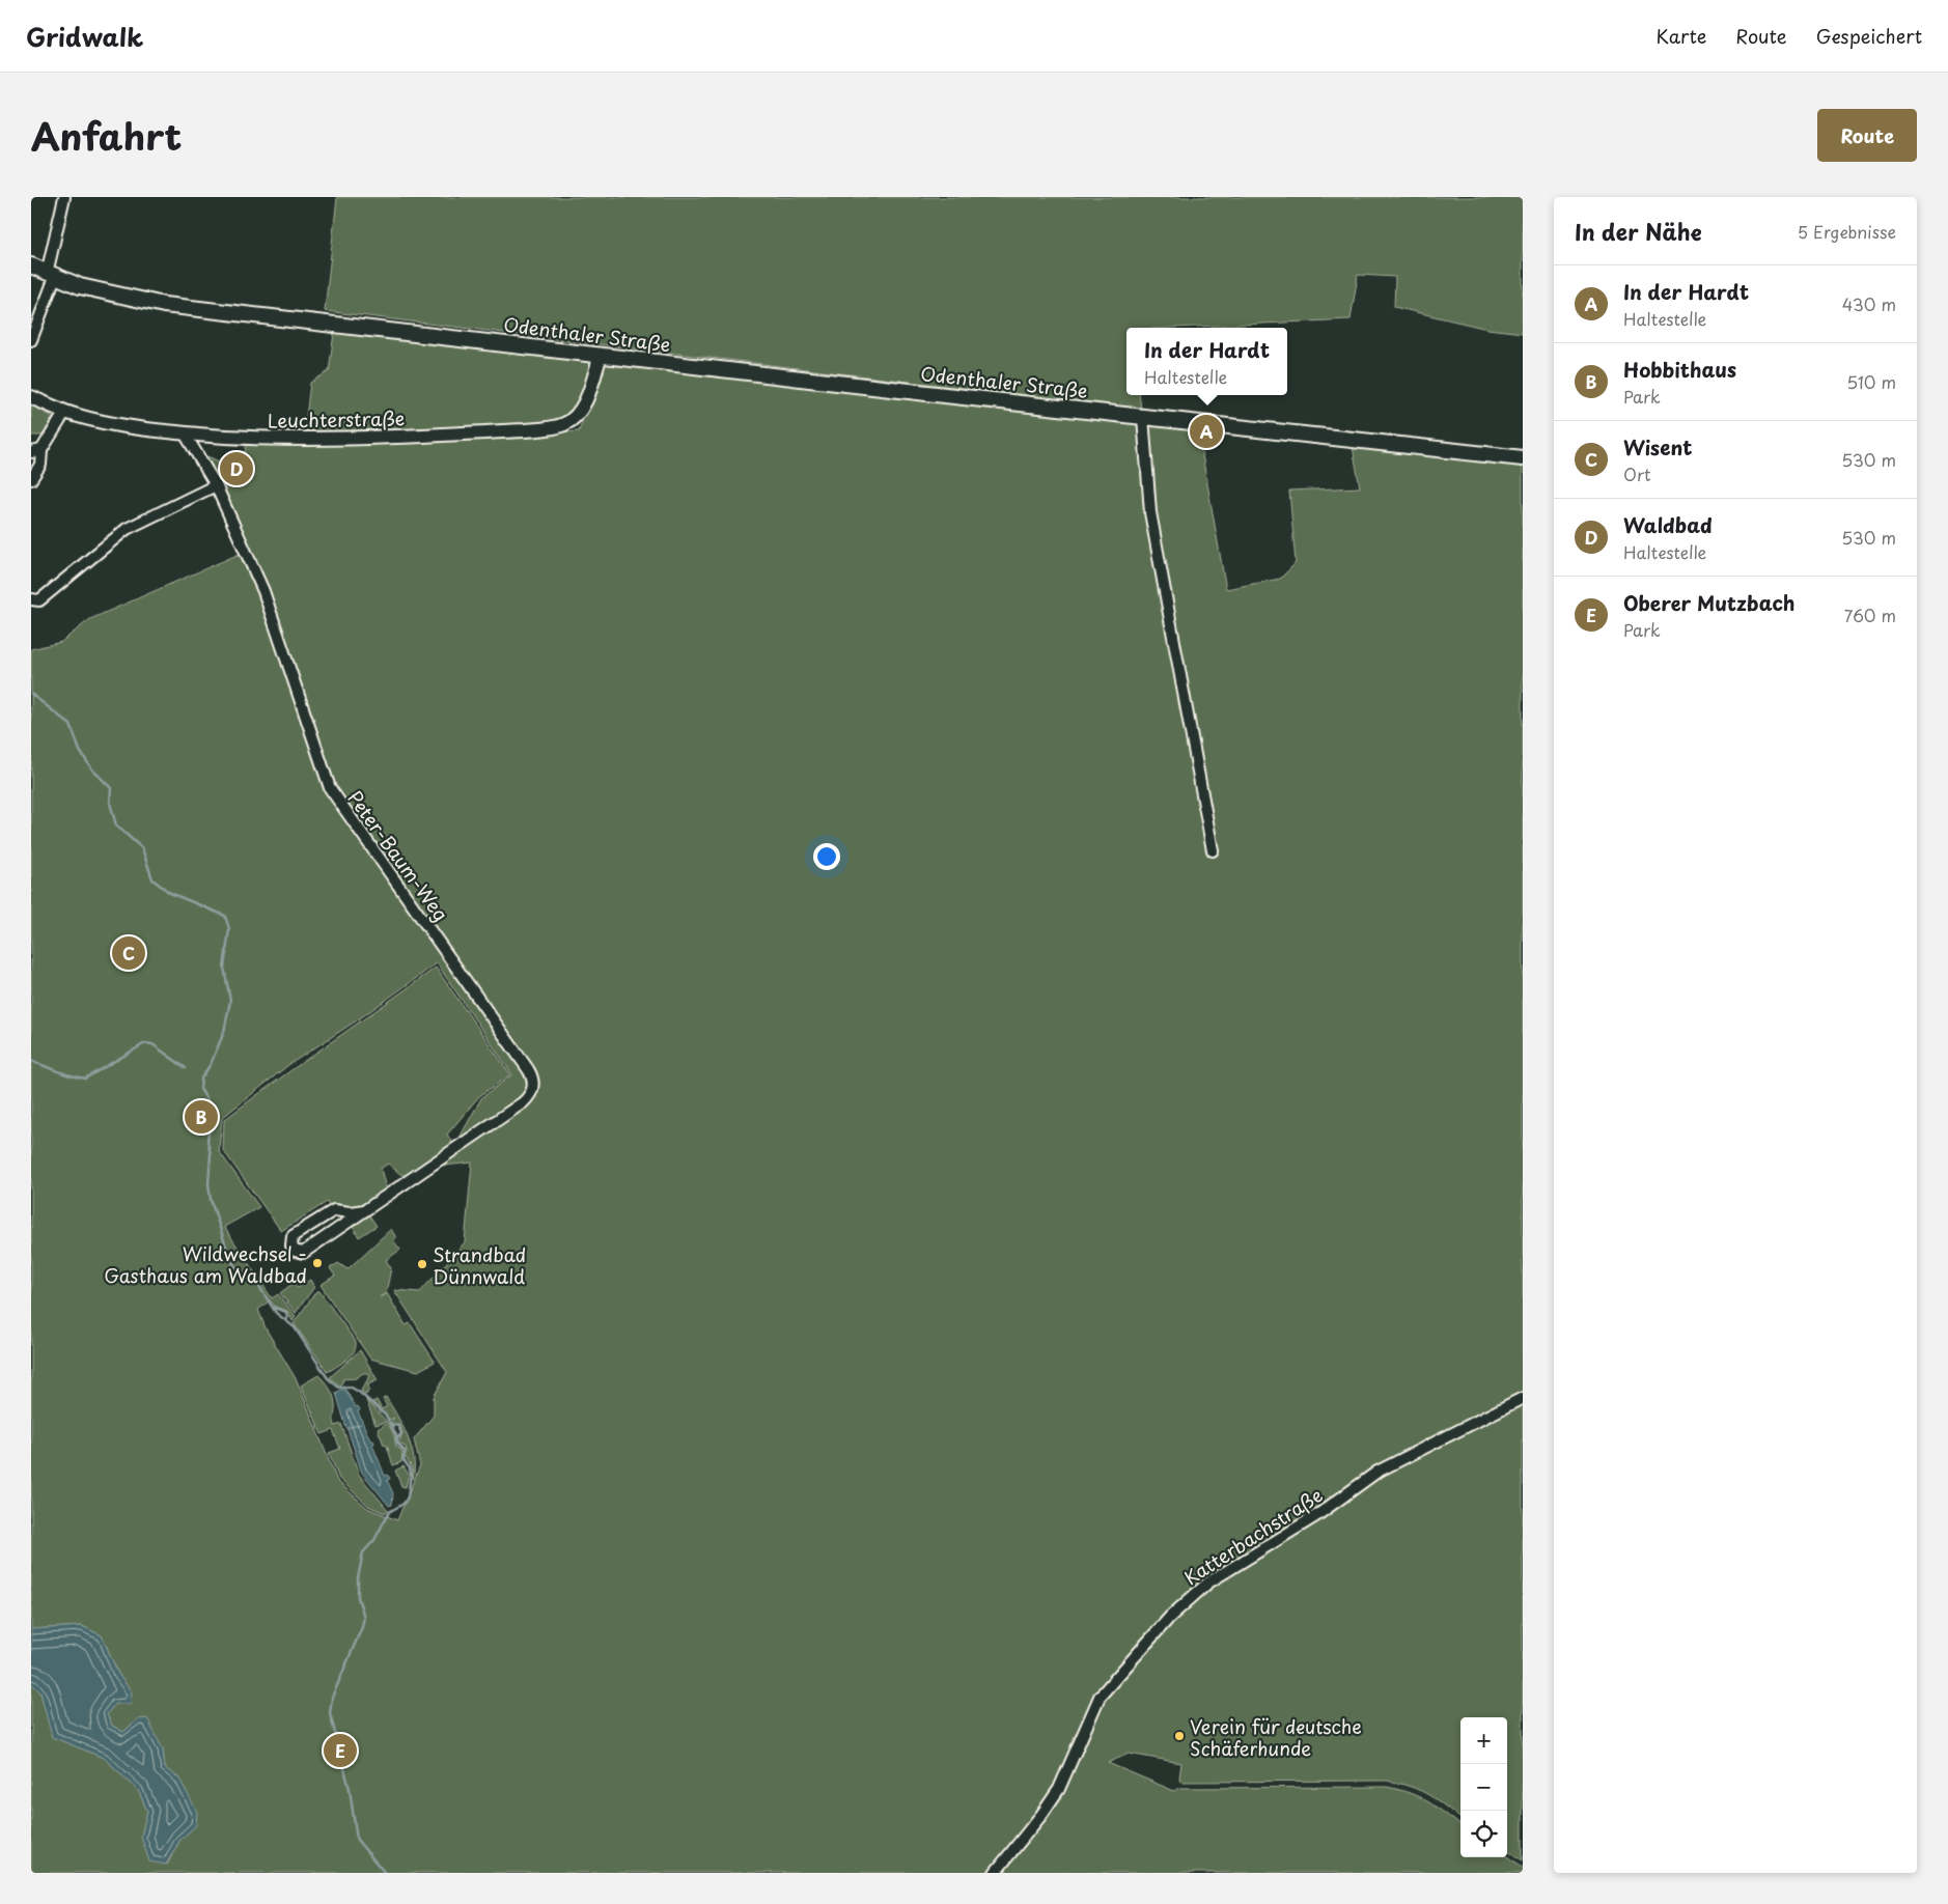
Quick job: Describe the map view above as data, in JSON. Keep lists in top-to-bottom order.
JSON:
{
  "streets": {
    "main road": ["Odenthaler Straße"],
    "street": ["Leuchterstraße", "Peter-Baum-Weg", "Katterbachstraße"]
  },
  "crossings": [
    ["Odenthaler Straße", "Leuchterstraße"],
    ["Leuchterstraße", "Peter-Baum-Weg"]
  ],
  "places": ["Wildwechsel - Gasthaus am Waldbad", "Strandbad Dünnwald", "Verein für deutsche Schäferhunde"],
  "page": {
    "header": "Gridwalk",
    "nav": ["Karte", "Route", "Gespeichert"],
    "title": "Anfahrt",
    "buttons": "Route",
    "heading": ["In der Nähe", "5 Ergebnisse"],
    "list": [
      {
        "mark": "A",
        "name": "In der Hardt",
        "note": "Haltestelle",
        "value": "430 m"
      },
      {
        "mark": "B",
        "name": "Hobbithaus",
        "note": "Park",
        "value": "510 m"
      },
      {
        "mark": "C",
        "name": "Wisent",
        "note": "Ort",
        "value": "530 m"
      },
      {
        "mark": "D",
        "name": "Waldbad",
        "note": "Haltestelle",
        "value": "530 m"
      },
      {
        "mark": "E",
        "name": "Oberer Mutzbach",
        "note": "Park",
        "value": "760 m"
      }
    ],
    "popup": ["In der Hardt", "Haltestelle"],
    "pins": [
      "A",
      "D",
      "C",
      "B",
      "E"
    ],
    "map_buttons": ["+", "−"]
  }
}
